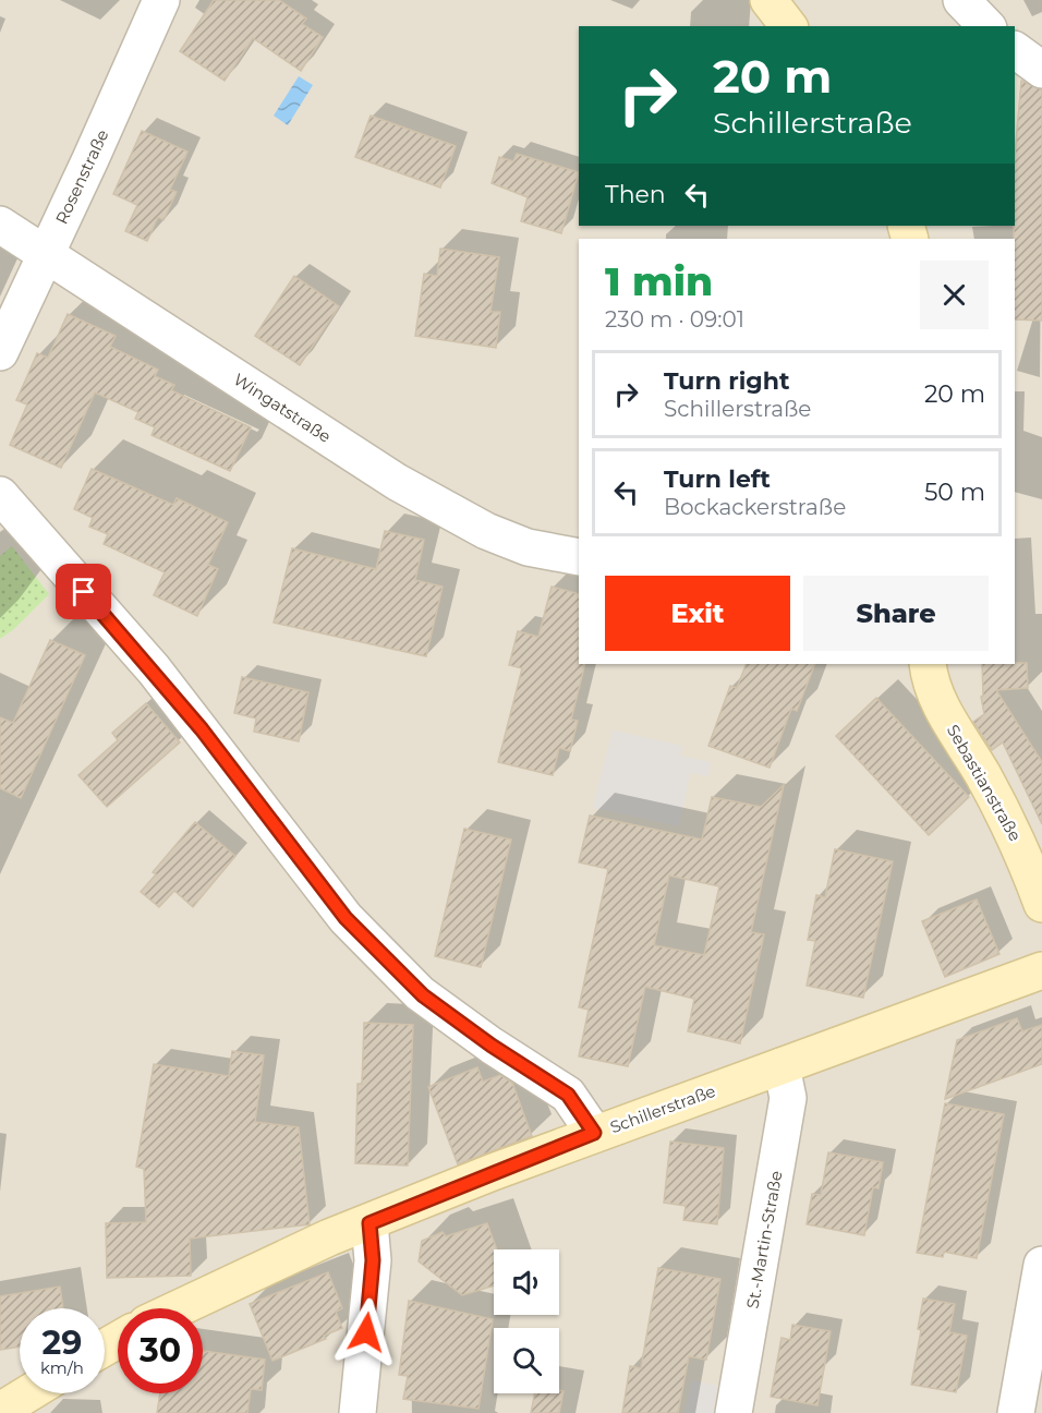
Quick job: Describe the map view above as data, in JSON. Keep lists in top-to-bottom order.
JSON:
{
  "streets": {
    "street": [
      "Rosenstraße",
      "Wingatstraße",
      "Sebastianstraße",
      "Schillerstraße",
      "St.-Martin-Straße"
    ]
  },
  "crossings": [
    ["Rosenstraße", "Wingatstraße"],
    ["Schillerstraße", "St.-Martin-Straße"]
  ],
  "page": {
    "turn": ["20 m", "Schillerstraße"],
    "then": "Then",
    "heading": ["1 min", "230 m · 09:01"],
    "list": [
      {
        "name": "Turn right",
        "note": "Schillerstraße",
        "value": "20 m"
      },
      {
        "name": "Turn left",
        "note": "Bockackerstraße",
        "value": "50 m"
      }
    ],
    "buttons": ["Exit", "Share"],
    "speed": "29 km/h",
    "limit": "30"
  }
}
